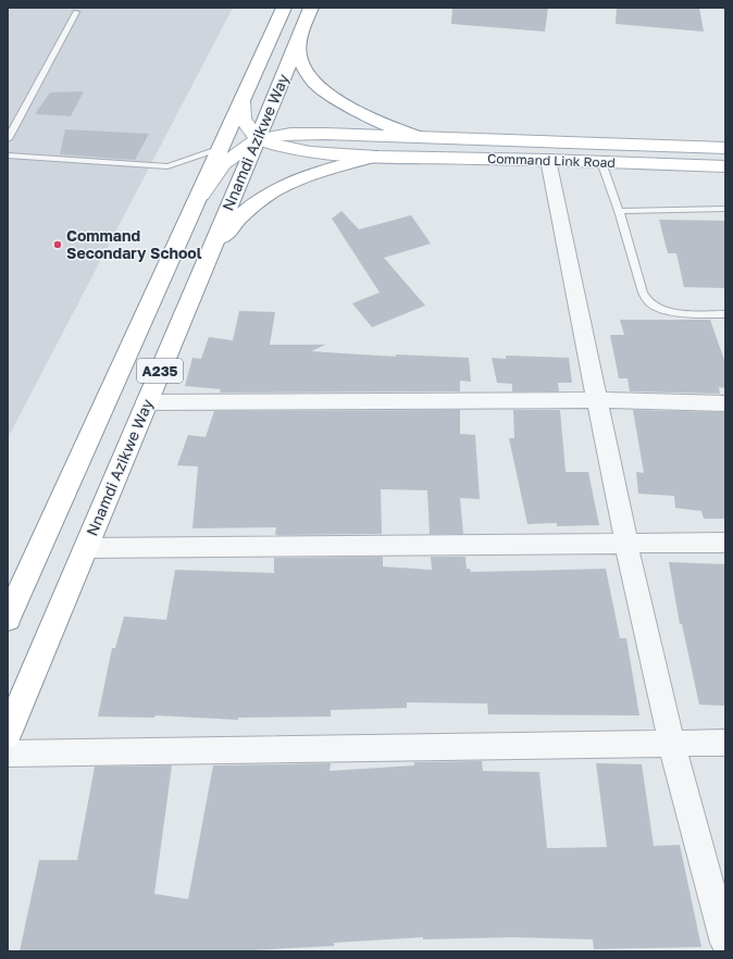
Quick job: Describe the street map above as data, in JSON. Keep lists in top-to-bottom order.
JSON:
{
  "streets": {
    "main road": ["Nnamdi Azikwe Way", "Command Link Road", "A235"]
  },
  "places": ["Command Secondary School"]
}
